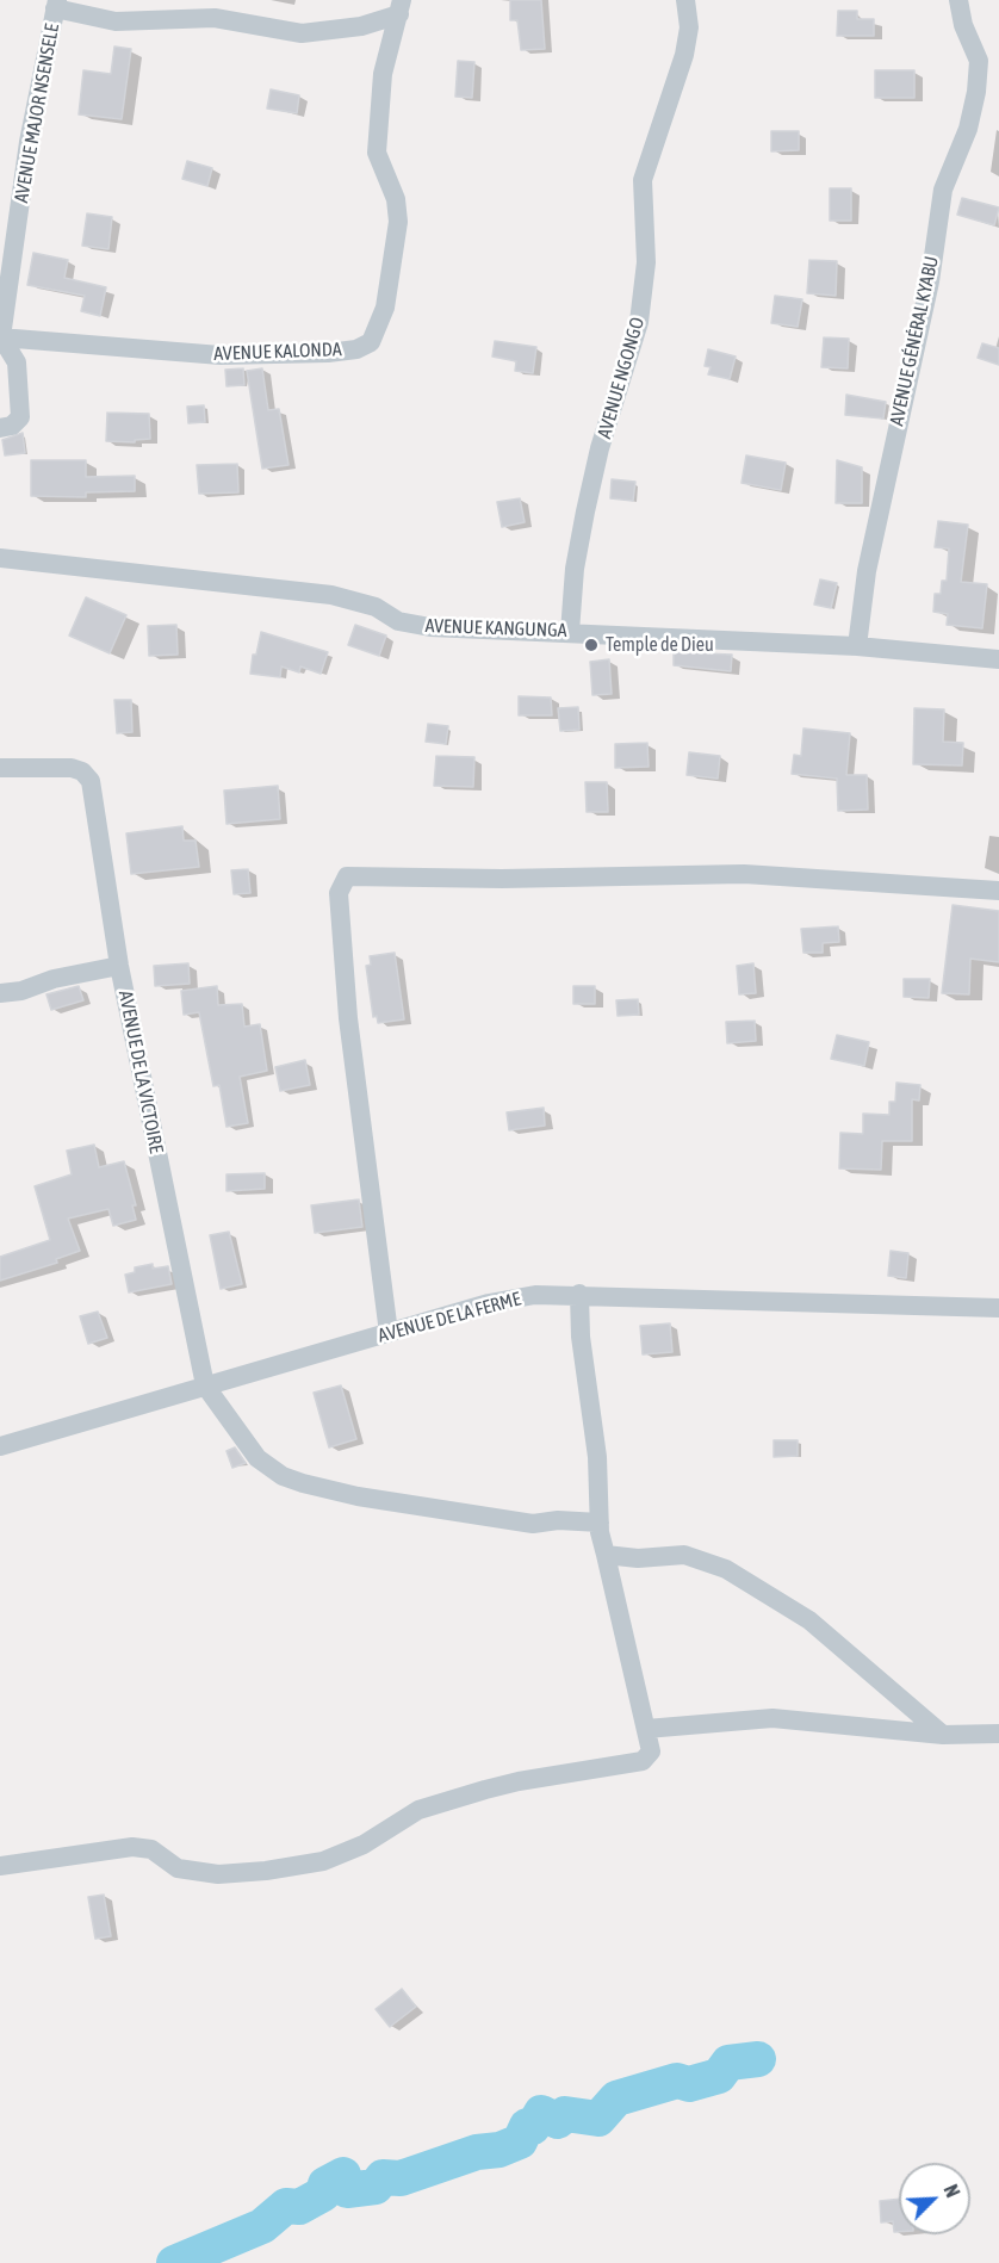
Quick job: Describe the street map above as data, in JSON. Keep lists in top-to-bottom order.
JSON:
{
  "streets": {
    "street": [
      "AVENUE MAJOR NSENSELE",
      "AVENUE GÉNÉRAL KYABU",
      "AVENUE KALONDA",
      "AVENUE NGONGO",
      "AVENUE KANGUNGA",
      "AVENUE DE LA VICTOIRE",
      "AVENUE DE LA FERME"
    ]
  },
  "crossings": [
    ["AVENUE MAJOR NSENSELE", "AVENUE KALONDA"],
    ["AVENUE GÉNÉRAL KYABU", "AVENUE KANGUNGA"],
    ["AVENUE NGONGO", "AVENUE KANGUNGA"],
    ["AVENUE DE LA VICTOIRE", "AVENUE DE LA FERME"]
  ],
  "places": ["Temple de Dieu"],
  "north": "top right"
}
